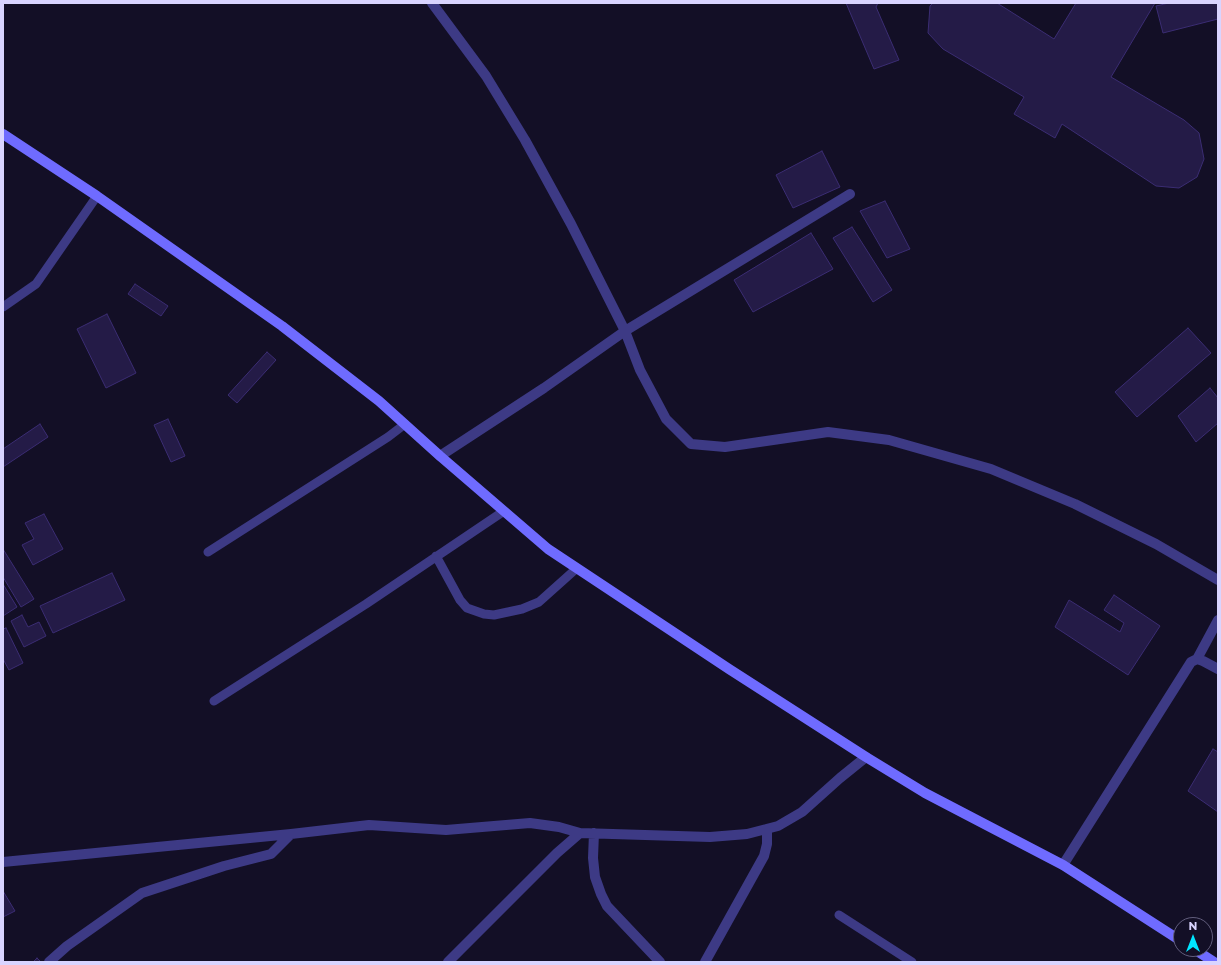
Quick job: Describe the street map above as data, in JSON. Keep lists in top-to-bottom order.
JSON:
{
  "north": "top"
}
